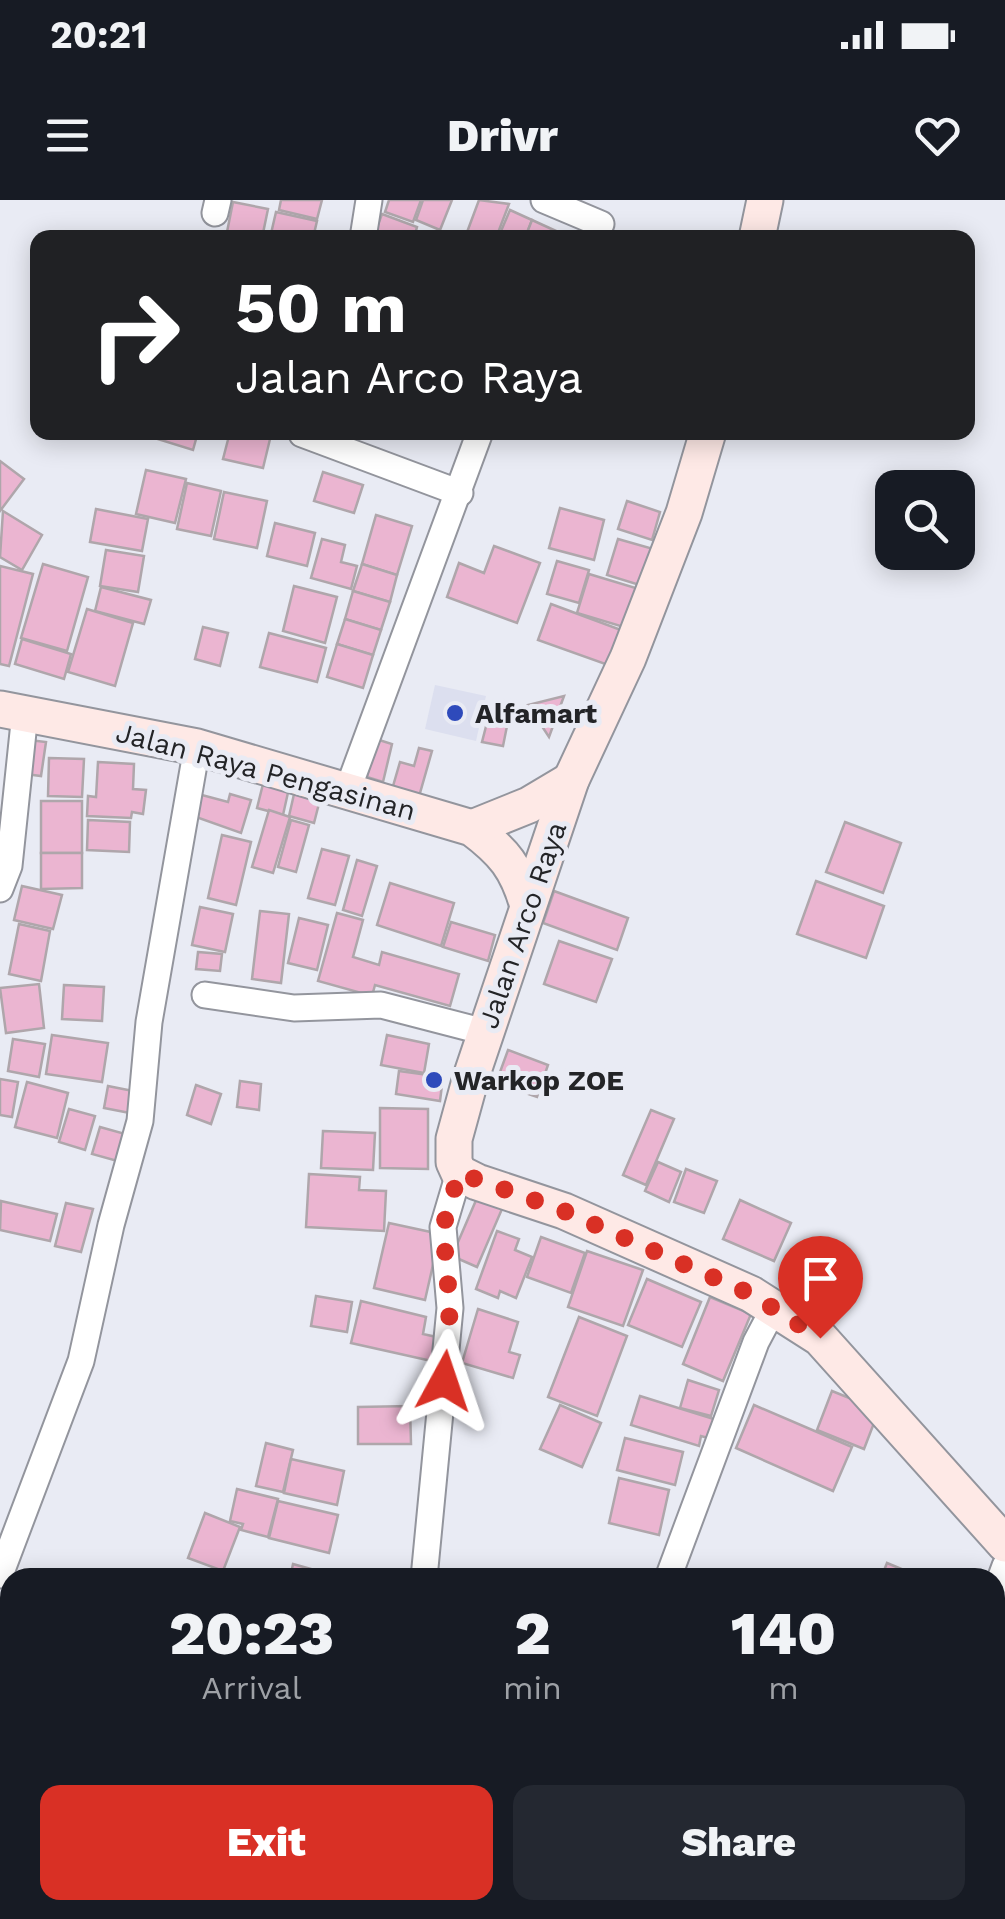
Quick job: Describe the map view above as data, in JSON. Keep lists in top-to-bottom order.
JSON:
{
  "streets": {
    "main road": ["Jalan Raya Pengasinan", "Jalan Arco Raya"]
  },
  "crossings": [
    ["Jalan Raya Pengasinan", "Jalan Arco Raya"]
  ],
  "places": ["Alfamart", "Warkop ZOE"],
  "page": {
    "status": "20:21",
    "header": "Drivr",
    "turn": ["50 m", "Jalan Arco Raya"],
    "eta": [
      "20:23",
      "Arrival",
      "2",
      "min",
      "140",
      "m"
    ],
    "buttons": ["Exit", "Share"]
  }
}
